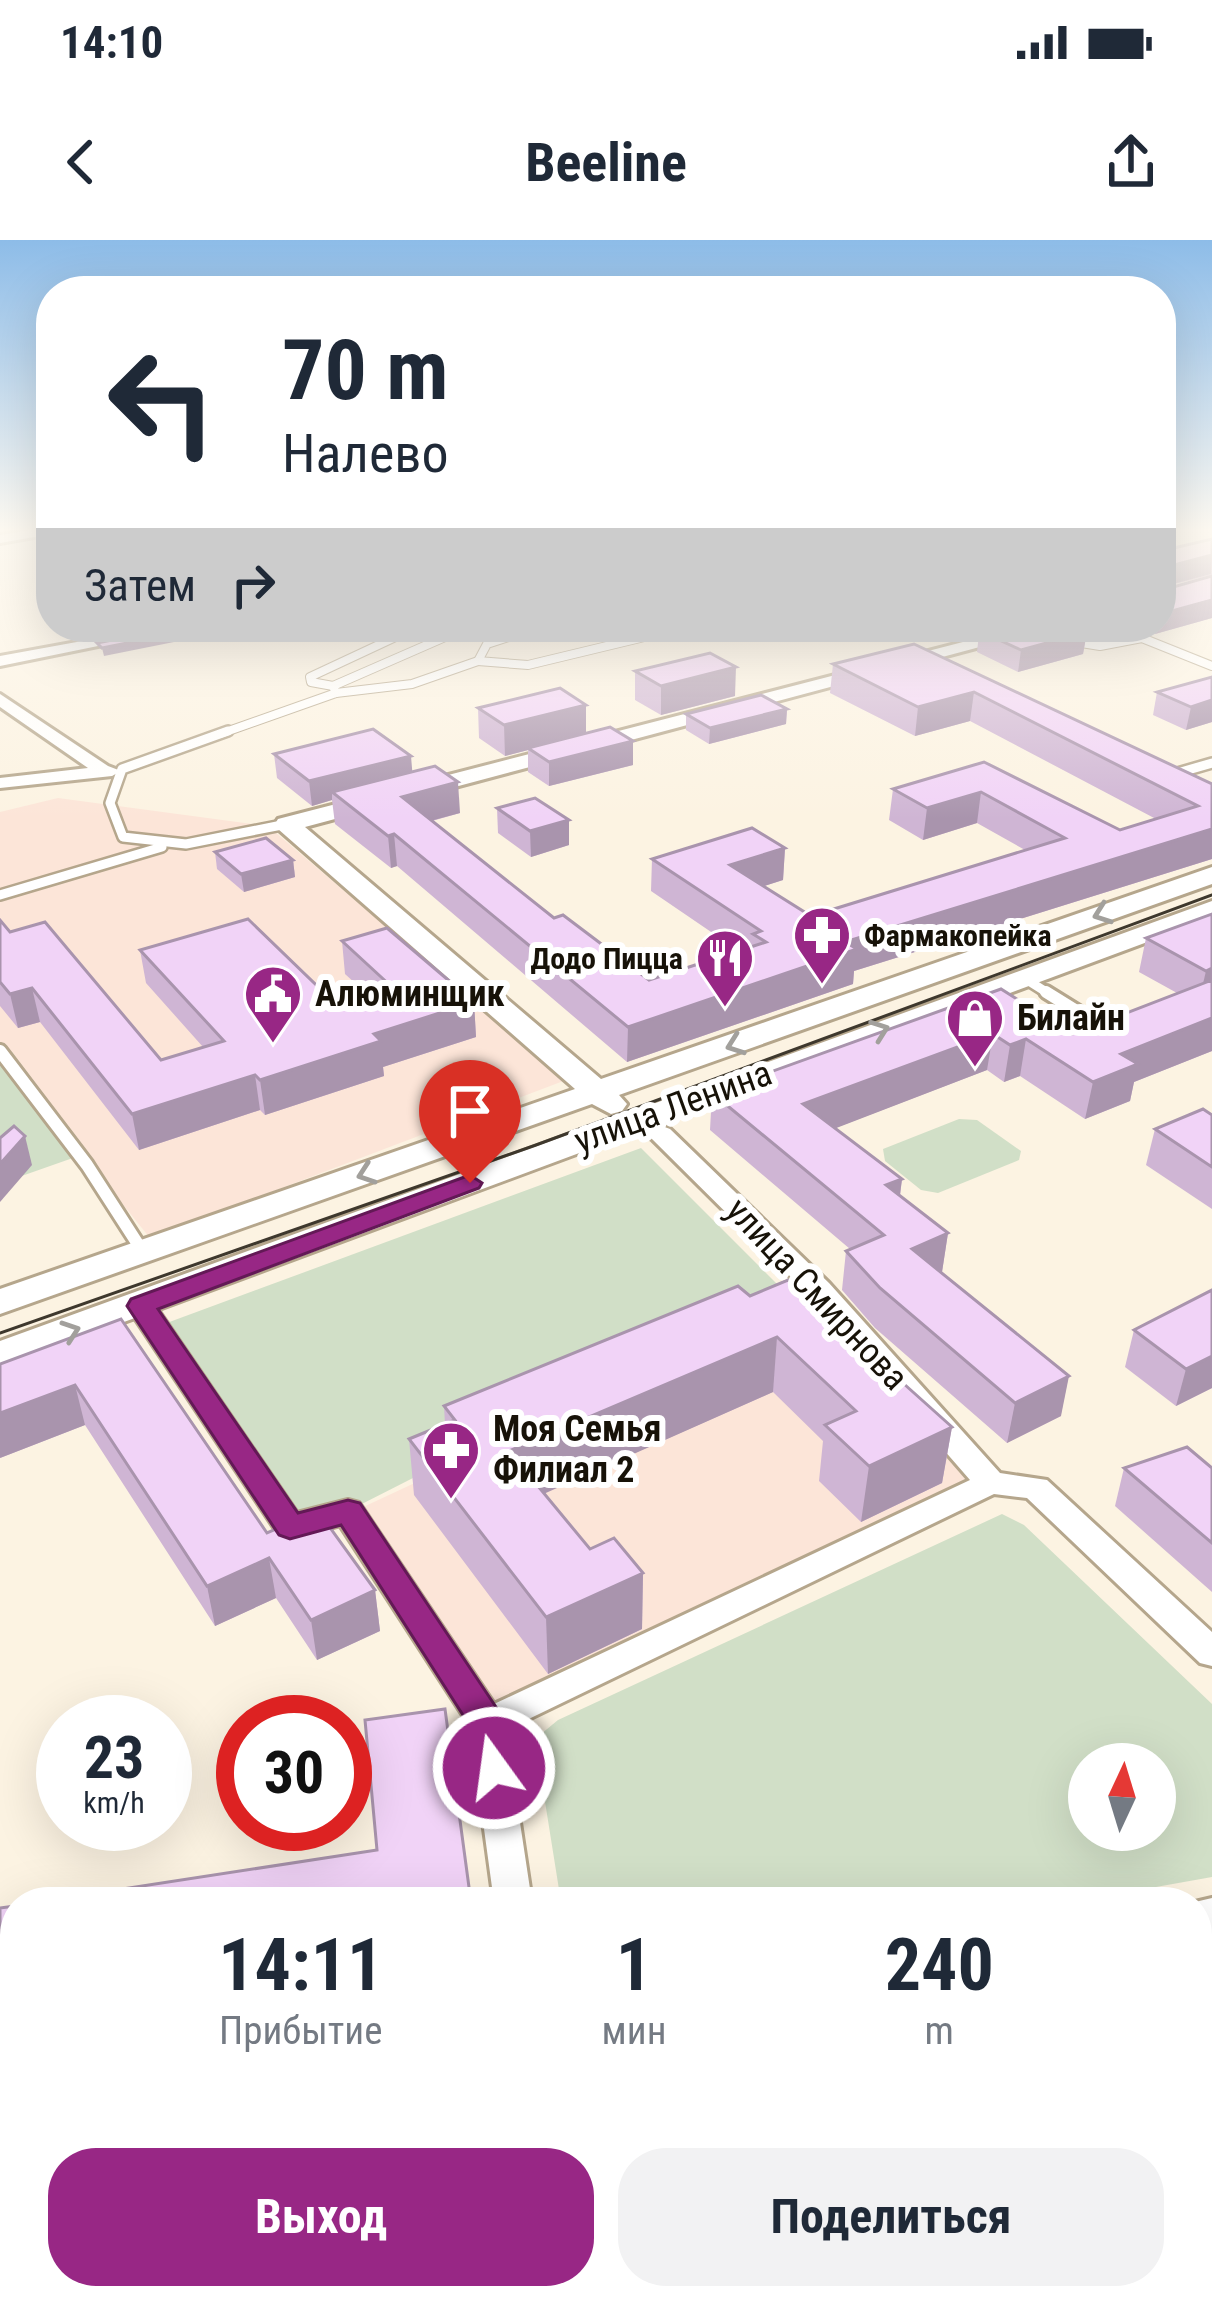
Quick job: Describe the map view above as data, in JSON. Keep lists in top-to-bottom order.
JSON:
{
  "streets": {
    "main road": ["улица Ленина"],
    "street": ["улица Смирнова"]
  },
  "crossings": [
    ["улица Ленина", "улица Смирнова"]
  ],
  "places": {
    "pharmacy": ["Фармакопейка", "Моя Семья Филиал 2"],
    "restaurant": ["Додо Пицца"],
    "public building": ["Алюминщик"],
    "shop": ["Билайн"]
  },
  "north": "top",
  "page": {
    "status": "14:10",
    "header": "Beeline",
    "turn": ["70 m", "Налево"],
    "then": "Затем",
    "speed": "23 km/h",
    "limit": "30",
    "eta": [
      "14:11",
      "Прибытие",
      "1",
      "мин",
      "240",
      "m"
    ],
    "buttons": ["Выход", "Поделиться"]
  }
}
